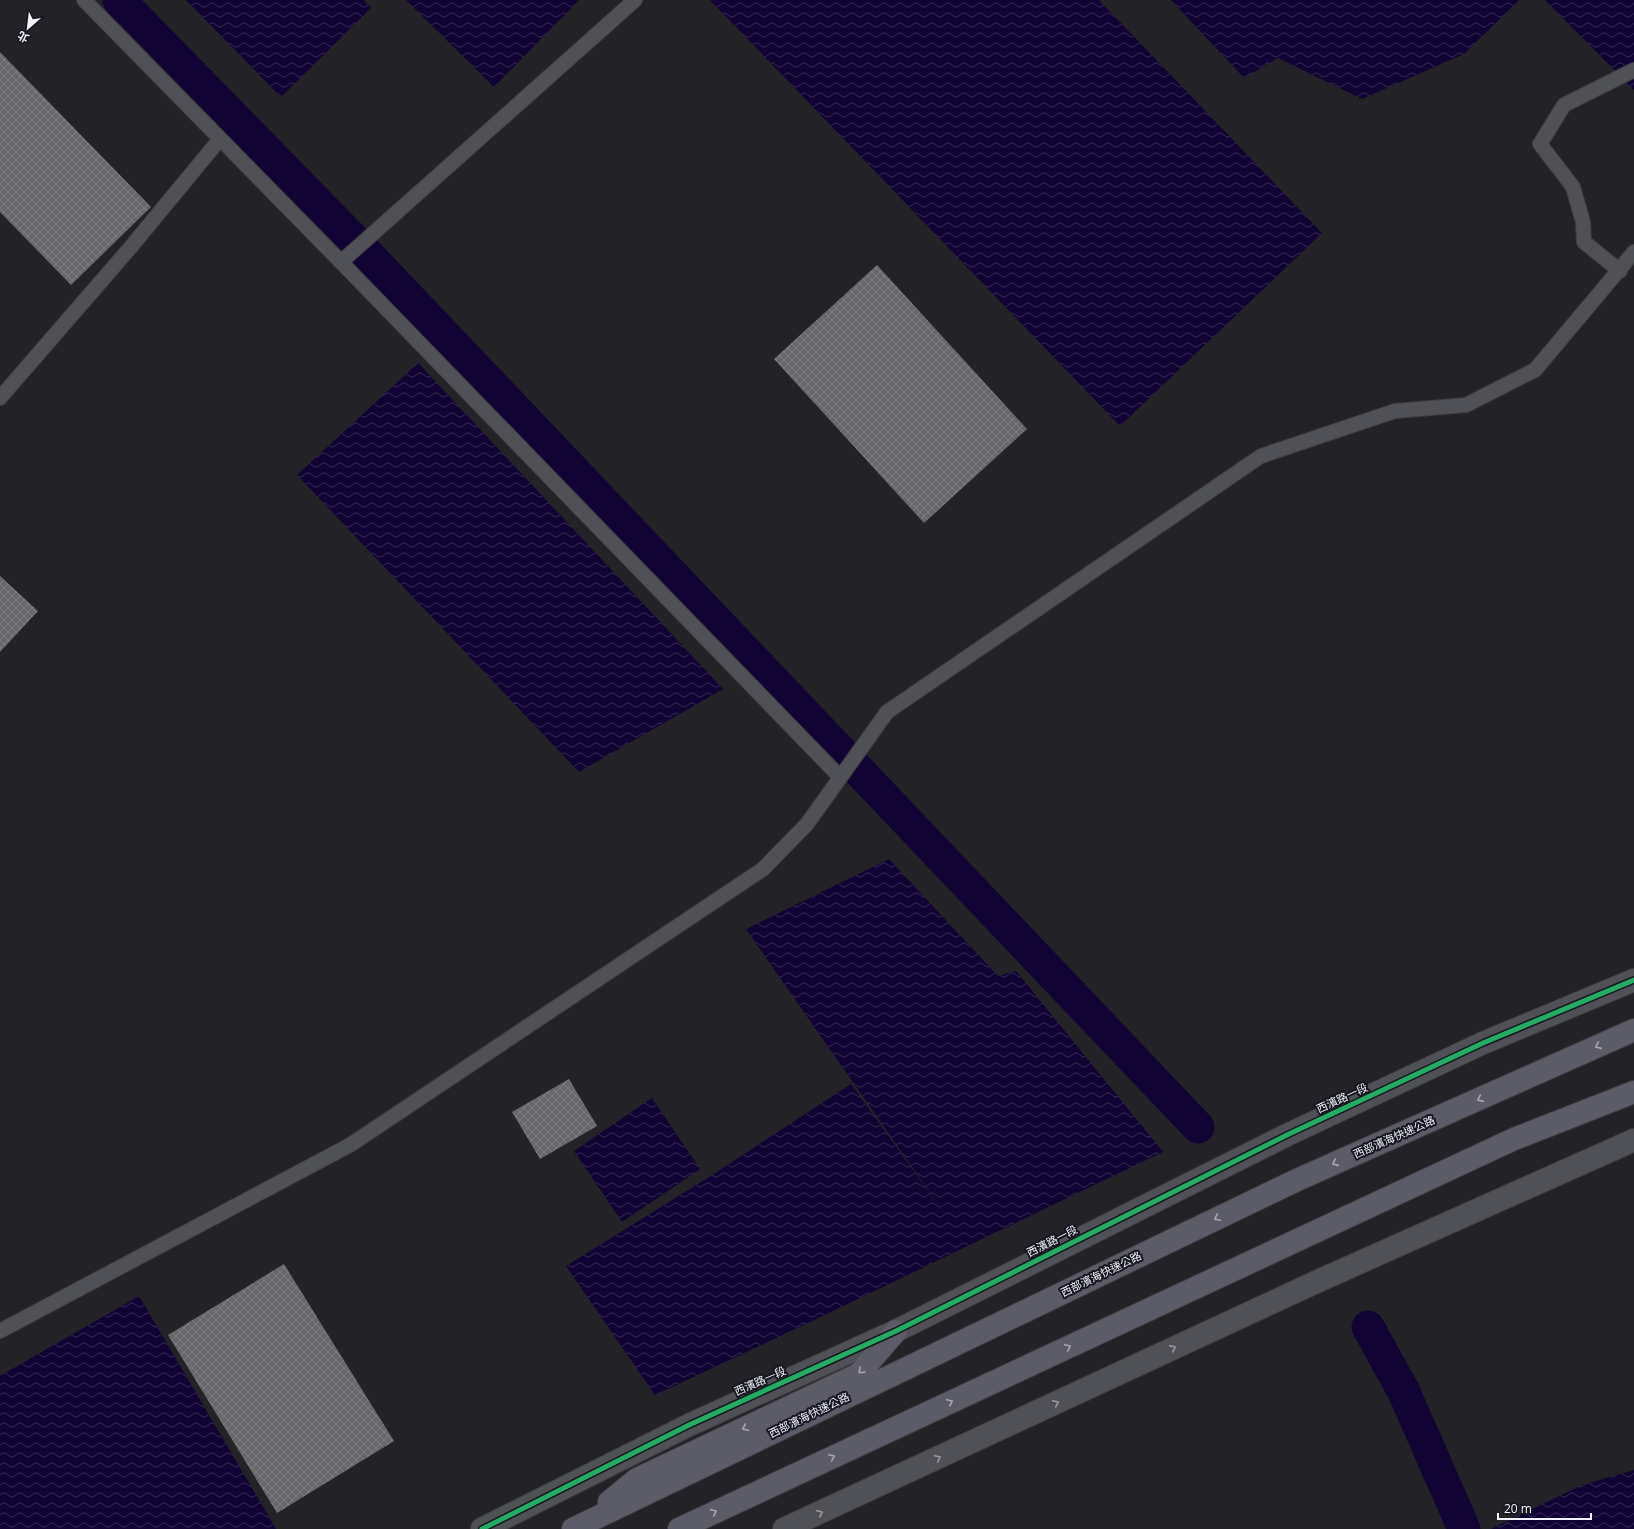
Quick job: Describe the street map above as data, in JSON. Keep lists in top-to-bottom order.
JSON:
{
  "streets": {
    "highway": ["西部濱海快速公路"],
    "street": ["西濱路一段"]
  },
  "scale_bar": "20 m",
  "north": "bottom left"
}
